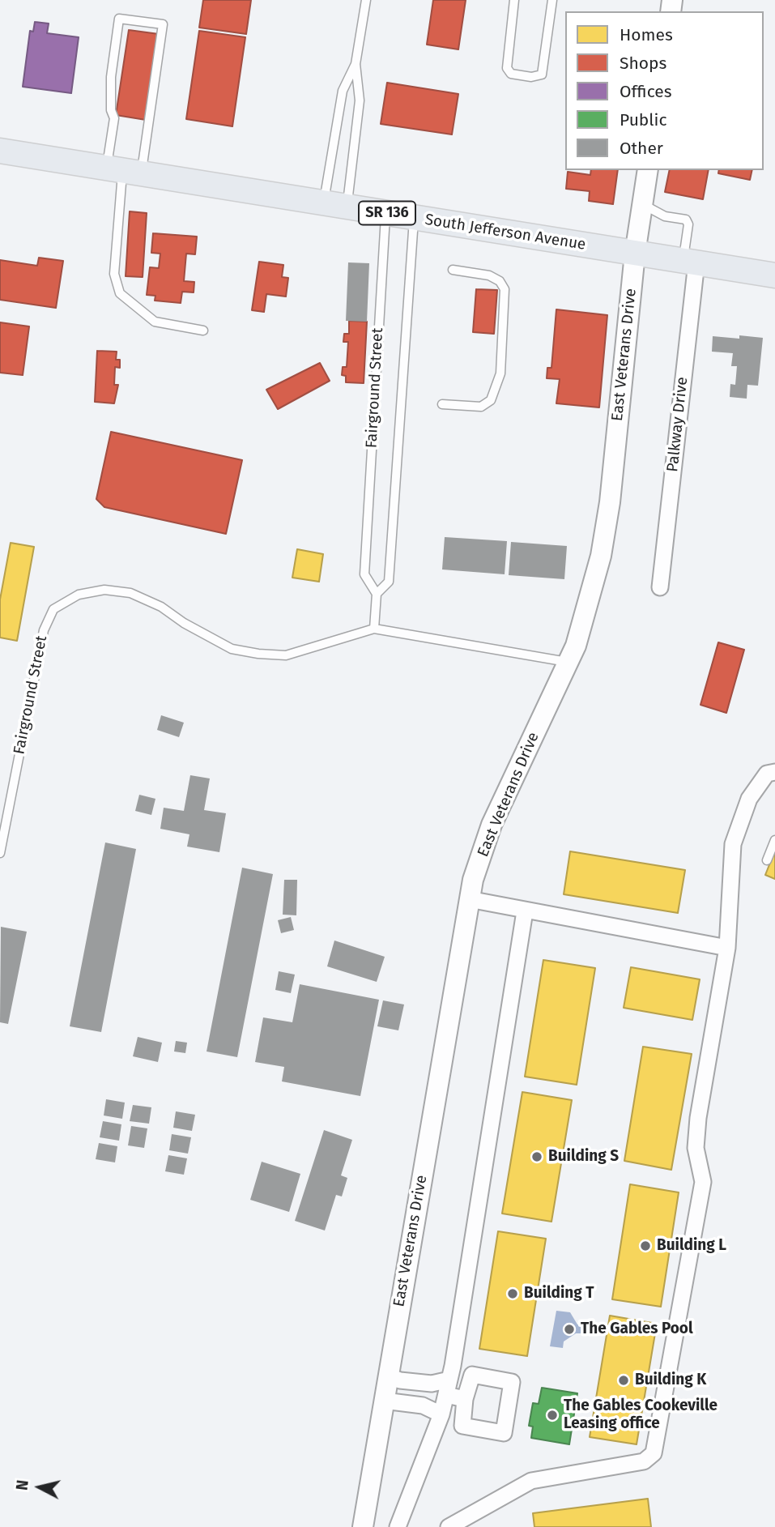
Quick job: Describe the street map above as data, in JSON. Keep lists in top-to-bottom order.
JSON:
{
  "streets": {
    "main road": ["SR 136", "South Jefferson Avenue"],
    "street": ["East Veterans Drive", "Palkway Drive"],
    "lane": ["Fairground Street"]
  },
  "crossings": [
    ["South Jefferson Avenue", "East Veterans Drive"],
    ["South Jefferson Avenue", "Fairground Street"],
    ["South Jefferson Avenue", "Palkway Drive"],
    ["East Veterans Drive", "Fairground Street"]
  ],
  "places": [
    "Building S",
    "Building L",
    "Building T",
    "The Gables Pool",
    "Building K",
    "The Gables Cookeville Leasing office"
  ],
  "legend": [
    "Homes",
    "Shops",
    "Offices",
    "Public",
    "Other"
  ],
  "north": "left"
}
